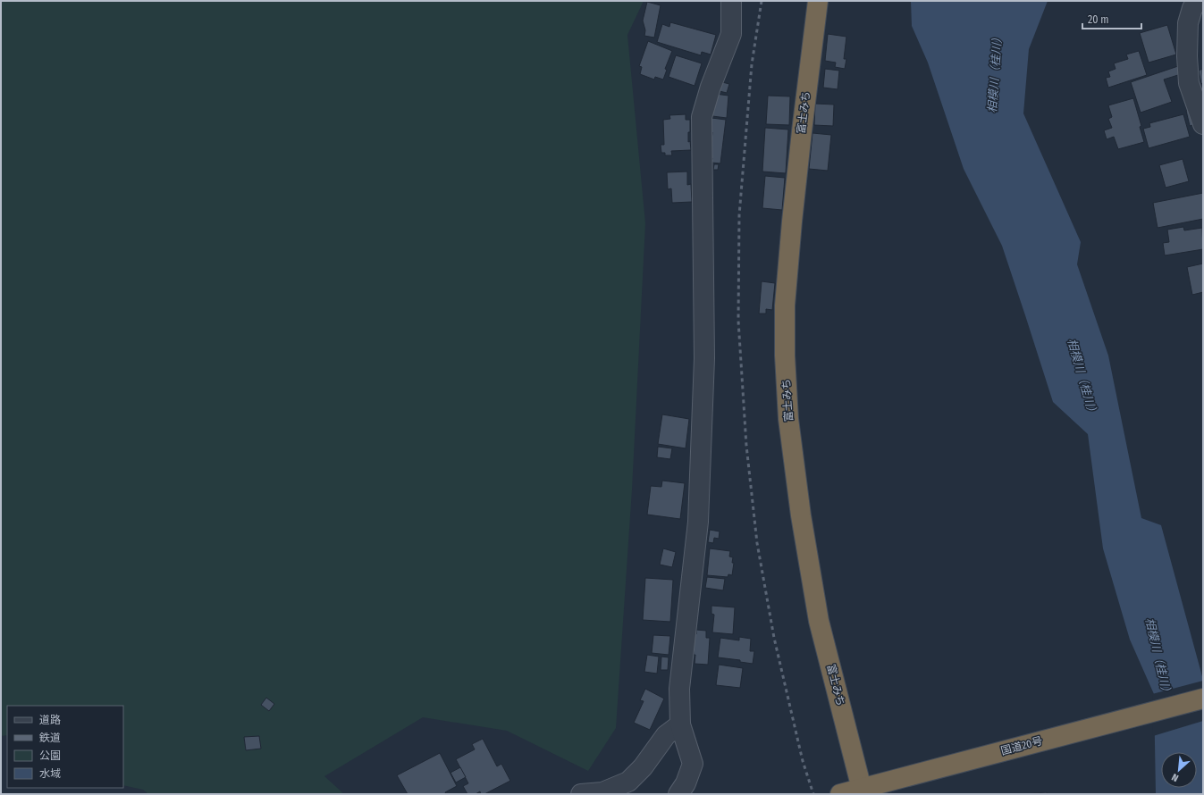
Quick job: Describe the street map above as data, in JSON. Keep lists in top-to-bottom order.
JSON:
{
  "streets": {
    "highway": ["富士みち", "国道20号"]
  },
  "crossings": [
    ["富士みち", "国道20号"]
  ],
  "water": ["相模川（桂川）"],
  "legend": [
    "道路",
    "鉄道",
    "公園",
    "水域"
  ],
  "scale_bar": "20 m",
  "north": "bottom left"
}
